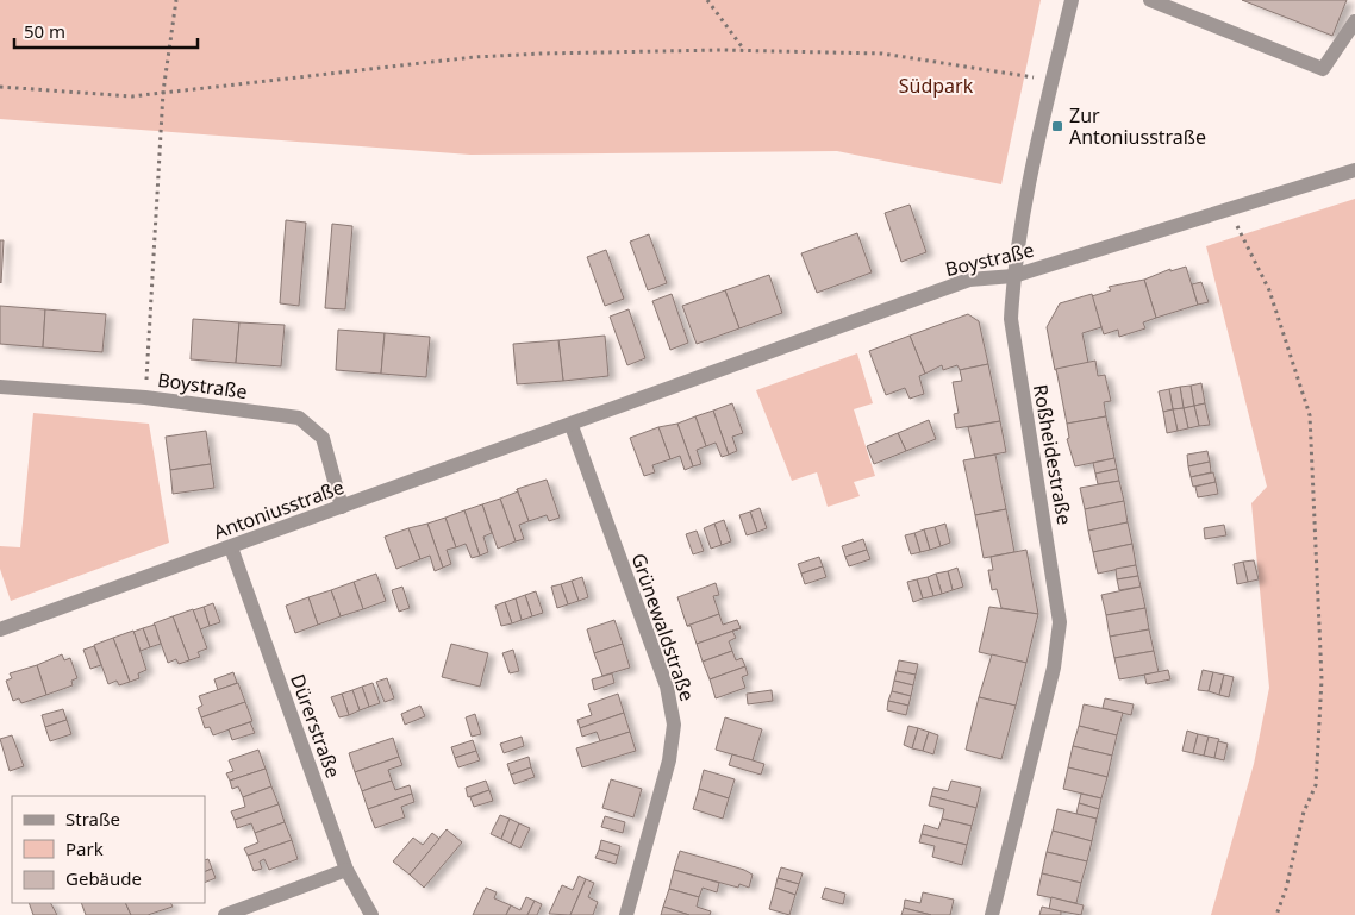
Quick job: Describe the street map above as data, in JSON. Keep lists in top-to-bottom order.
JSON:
{
  "streets": {
    "street": [
      "Boystraße",
      "Roßheidestraße",
      "Antoniusstraße",
      "Grünewaldstraße",
      "Dürerstraße"
    ]
  },
  "crossings": [
    ["Boystraße", "Roßheidestraße"],
    ["Boystraße", "Antoniusstraße"],
    ["Boystraße", "Grünewaldstraße"],
    ["Antoniusstraße", "Grünewaldstraße"],
    ["Antoniusstraße", "Dürerstraße"]
  ],
  "parks": ["Südpark"],
  "places": {
    "transit": ["Zur Antoniusstraße"]
  },
  "legend": ["Straße", "Park", "Gebäude"],
  "scale_bar": "50 m"
}
